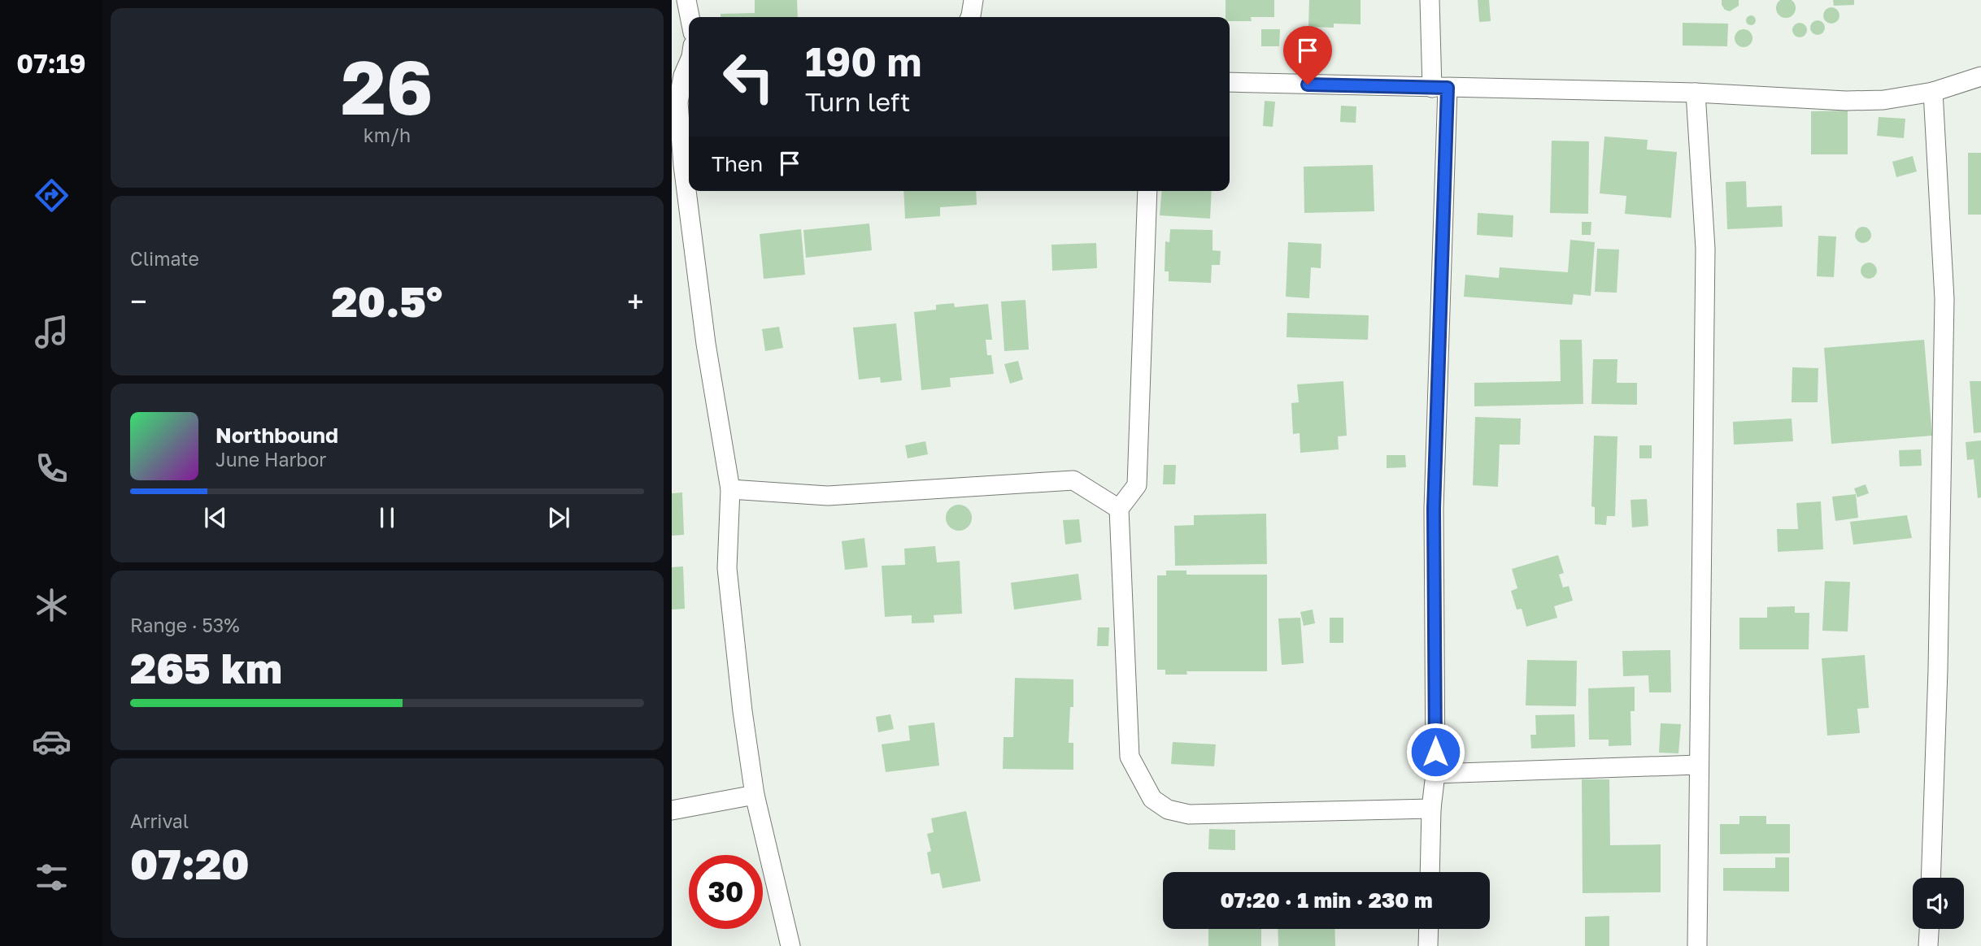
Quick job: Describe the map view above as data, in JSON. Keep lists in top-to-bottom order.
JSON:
{
  "page": {
    "tabs": "07:19",
    "tile": [
      ["26", "km/h"],
      "Climate",
      ["Range · 53%", "265 km"],
      ["Arrival", "07:20"]
    ],
    "turn": ["190 m", "Turn left"],
    "then": "Then",
    "heat": ["−", "20.5°", "+"],
    "song": ["Northbound", "June Harbor"],
    "limit": "30",
    "trip": "07:20 · 1 min · 230 m"
  }
}
